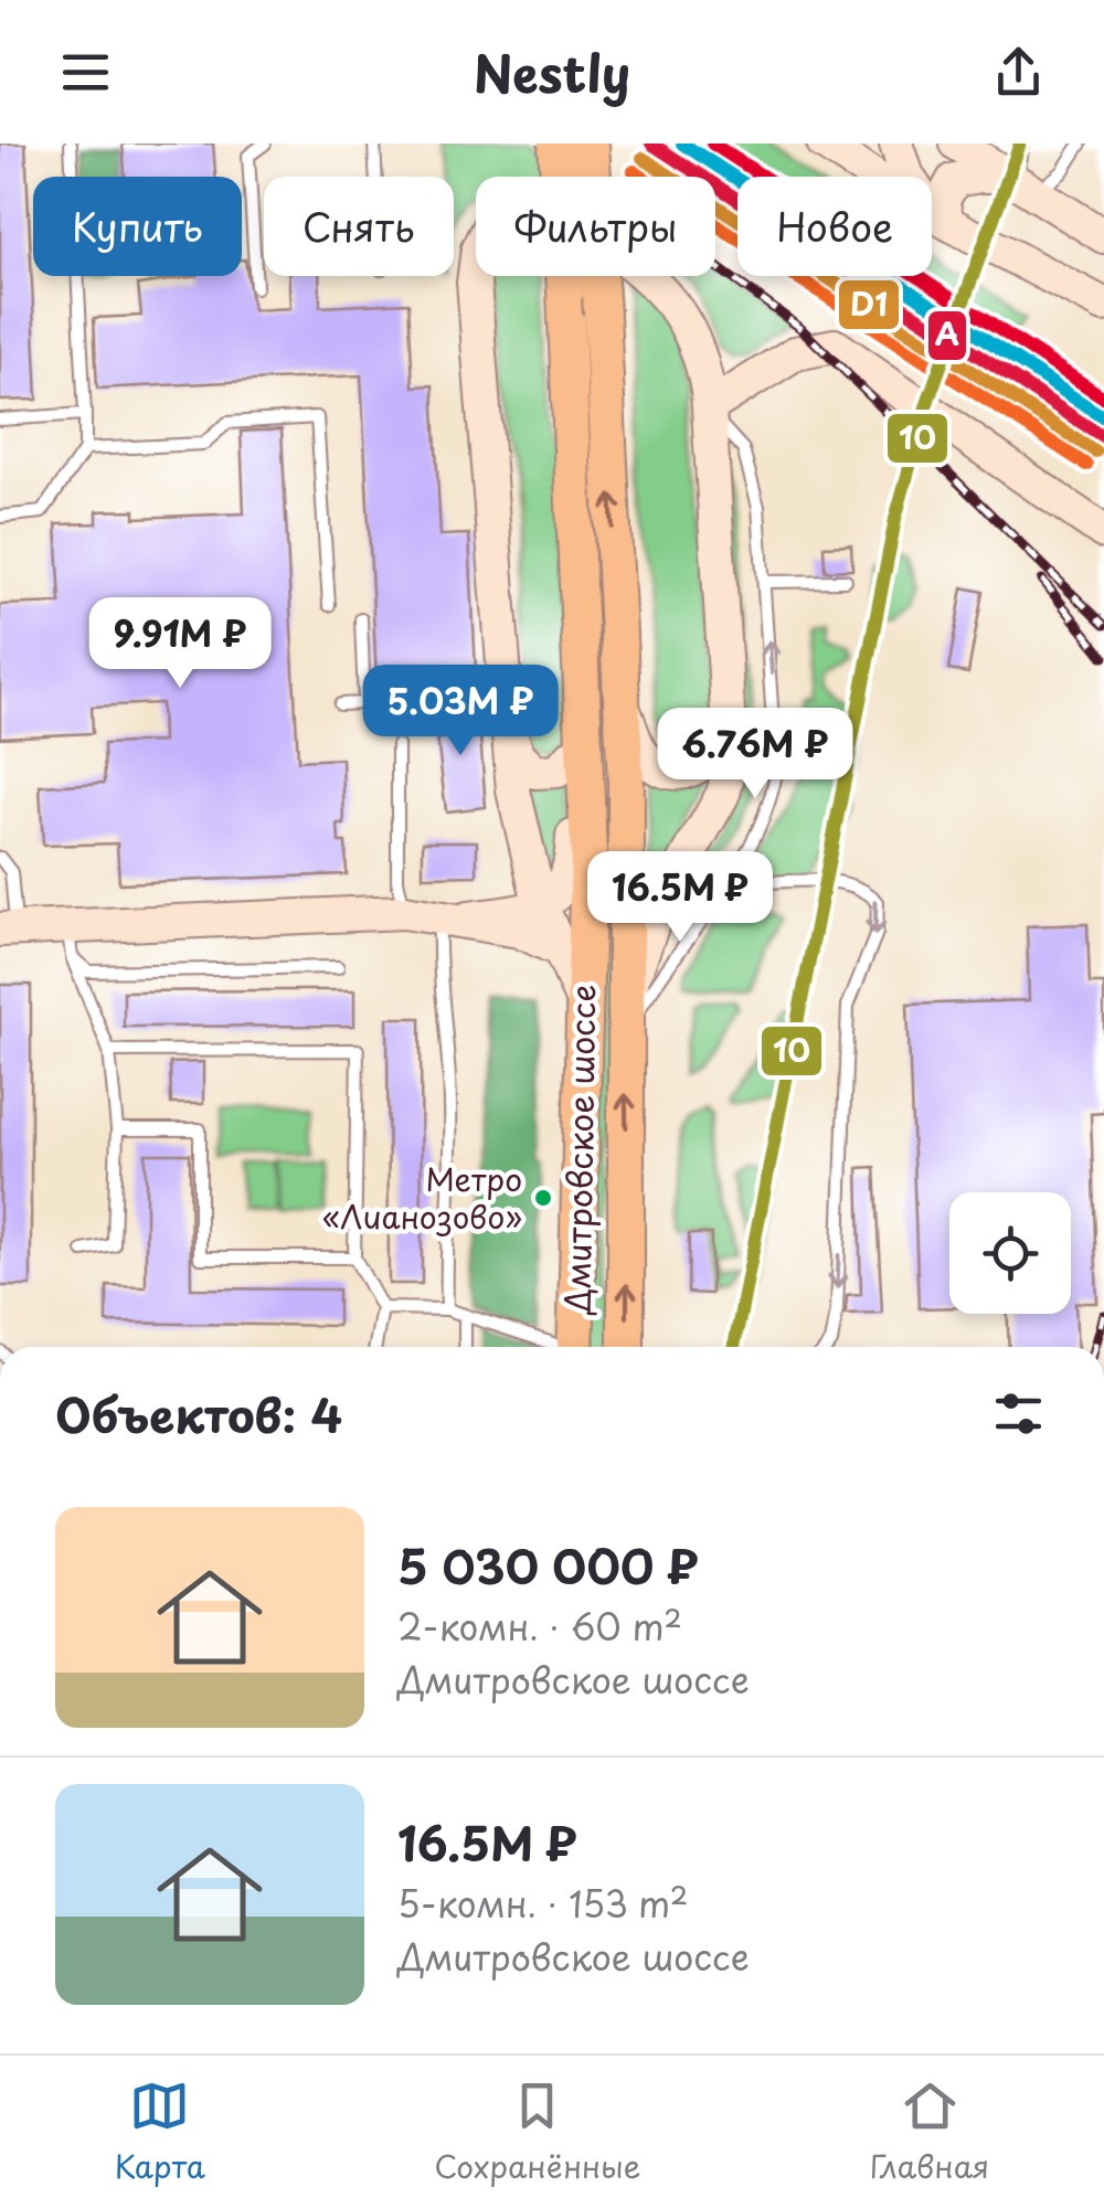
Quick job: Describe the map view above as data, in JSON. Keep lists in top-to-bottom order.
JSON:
{
  "streets": {
    "main road": ["Дмитровское шоссе"]
  },
  "places": ["Метро «Лианозово»"],
  "lines": ["transit line 10", "transit line A", "transit line D1"],
  "page": {
    "header": "Nestly",
    "chip": [
      "Купить",
      "Снять",
      "Фильтры",
      "Новое"
    ],
    "price": [
      "9.91M ₽",
      "5.03M ₽",
      "6.76M ₽",
      "16.5M ₽"
    ],
    "heading": "Объектов: 4",
    "list": [
      {
        "name": "5 030 000 ₽",
        "note": "2-комн. · 60 m² · Дмитровское шоссе"
      },
      {
        "name": "16.5M ₽",
        "note": "5-комн. · 153 m² · Дмитровское шоссе"
      }
    ],
    "tabs": ["Карта", "Сохранённые", "Главная"]
  }
}
